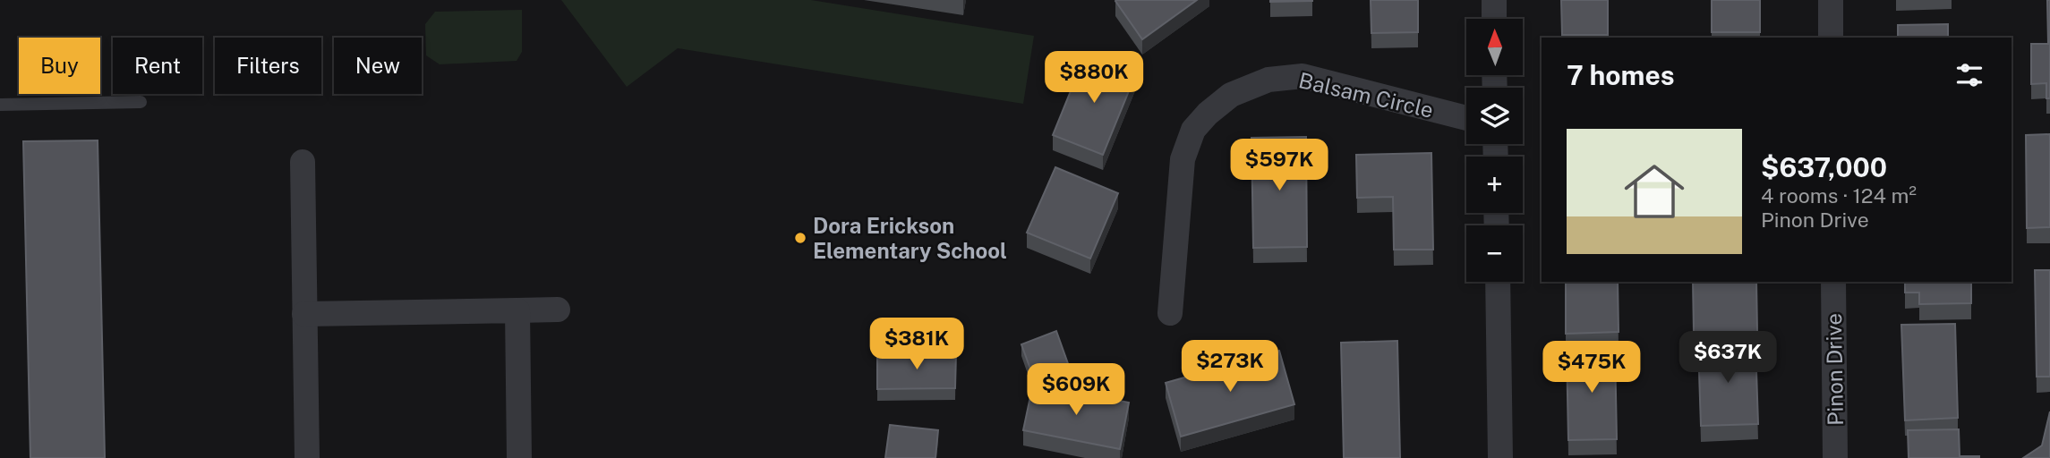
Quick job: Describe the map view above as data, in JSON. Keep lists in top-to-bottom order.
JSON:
{
  "streets": {
    "street": ["Balsam Circle", "Pinon Drive"]
  },
  "places": ["Dora Erickson Elementary School"],
  "north": "top",
  "page": {
    "map_buttons": ["+", "−"],
    "chip": [
      "Buy",
      "Rent",
      "Filters",
      "New"
    ],
    "heading": "7 homes",
    "price": [
      "$880K",
      "$597K",
      "$381K",
      "$637K",
      "$273K",
      "$475K",
      "$609K"
    ],
    "list": [
      {
        "name": "$637,000",
        "note": "4 rooms · 124 m² · Pinon Drive"
      }
    ]
  }
}
